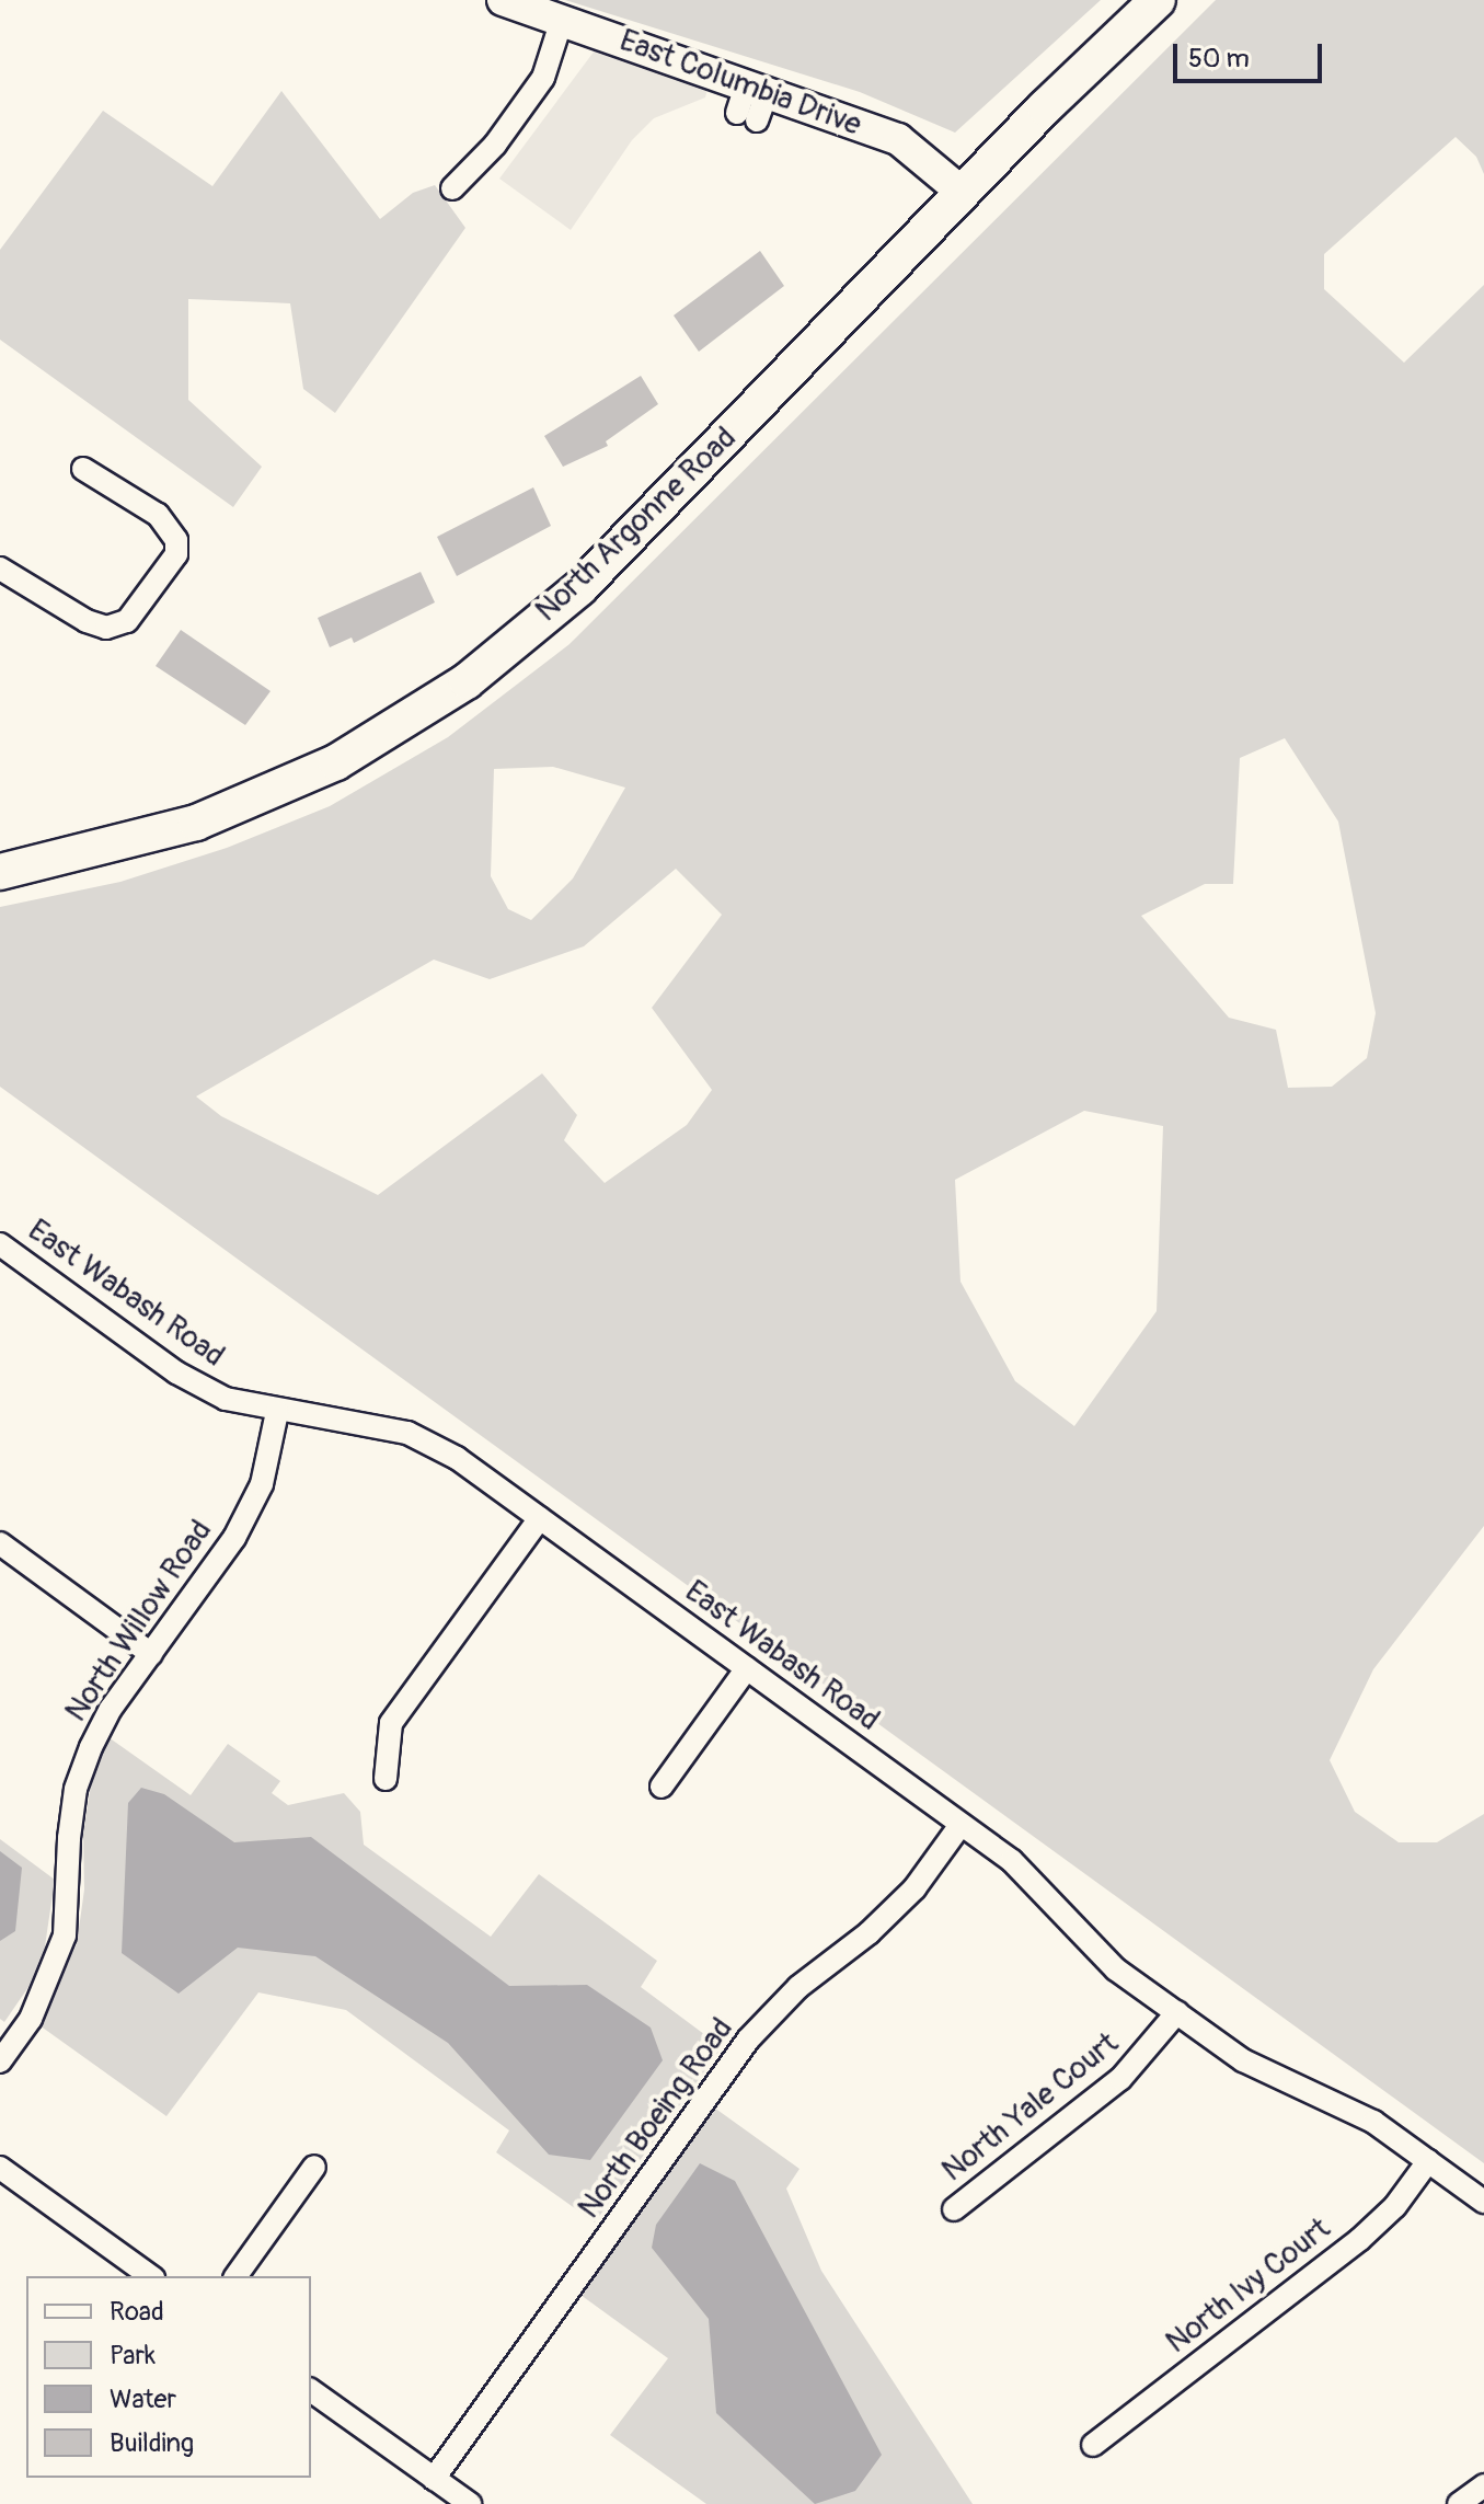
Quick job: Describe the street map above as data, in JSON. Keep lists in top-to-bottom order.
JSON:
{
  "streets": {
    "main road": ["North Argonne Road"],
    "street": [
      "East Columbia Drive",
      "East Wabash Road",
      "North Willow Road",
      "North Yale Court",
      "North Boeing Road",
      "North Ivy Court"
    ]
  },
  "crossings": [
    ["East Columbia Drive", "North Argonne Road"],
    ["East Wabash Road", "North Willow Road"],
    ["East Wabash Road", "North Yale Court"],
    ["East Wabash Road", "North Boeing Road"],
    ["East Wabash Road", "North Ivy Court"]
  ],
  "legend": [
    "Road",
    "Park",
    "Water",
    "Building"
  ],
  "scale_bar": "50 m"
}
